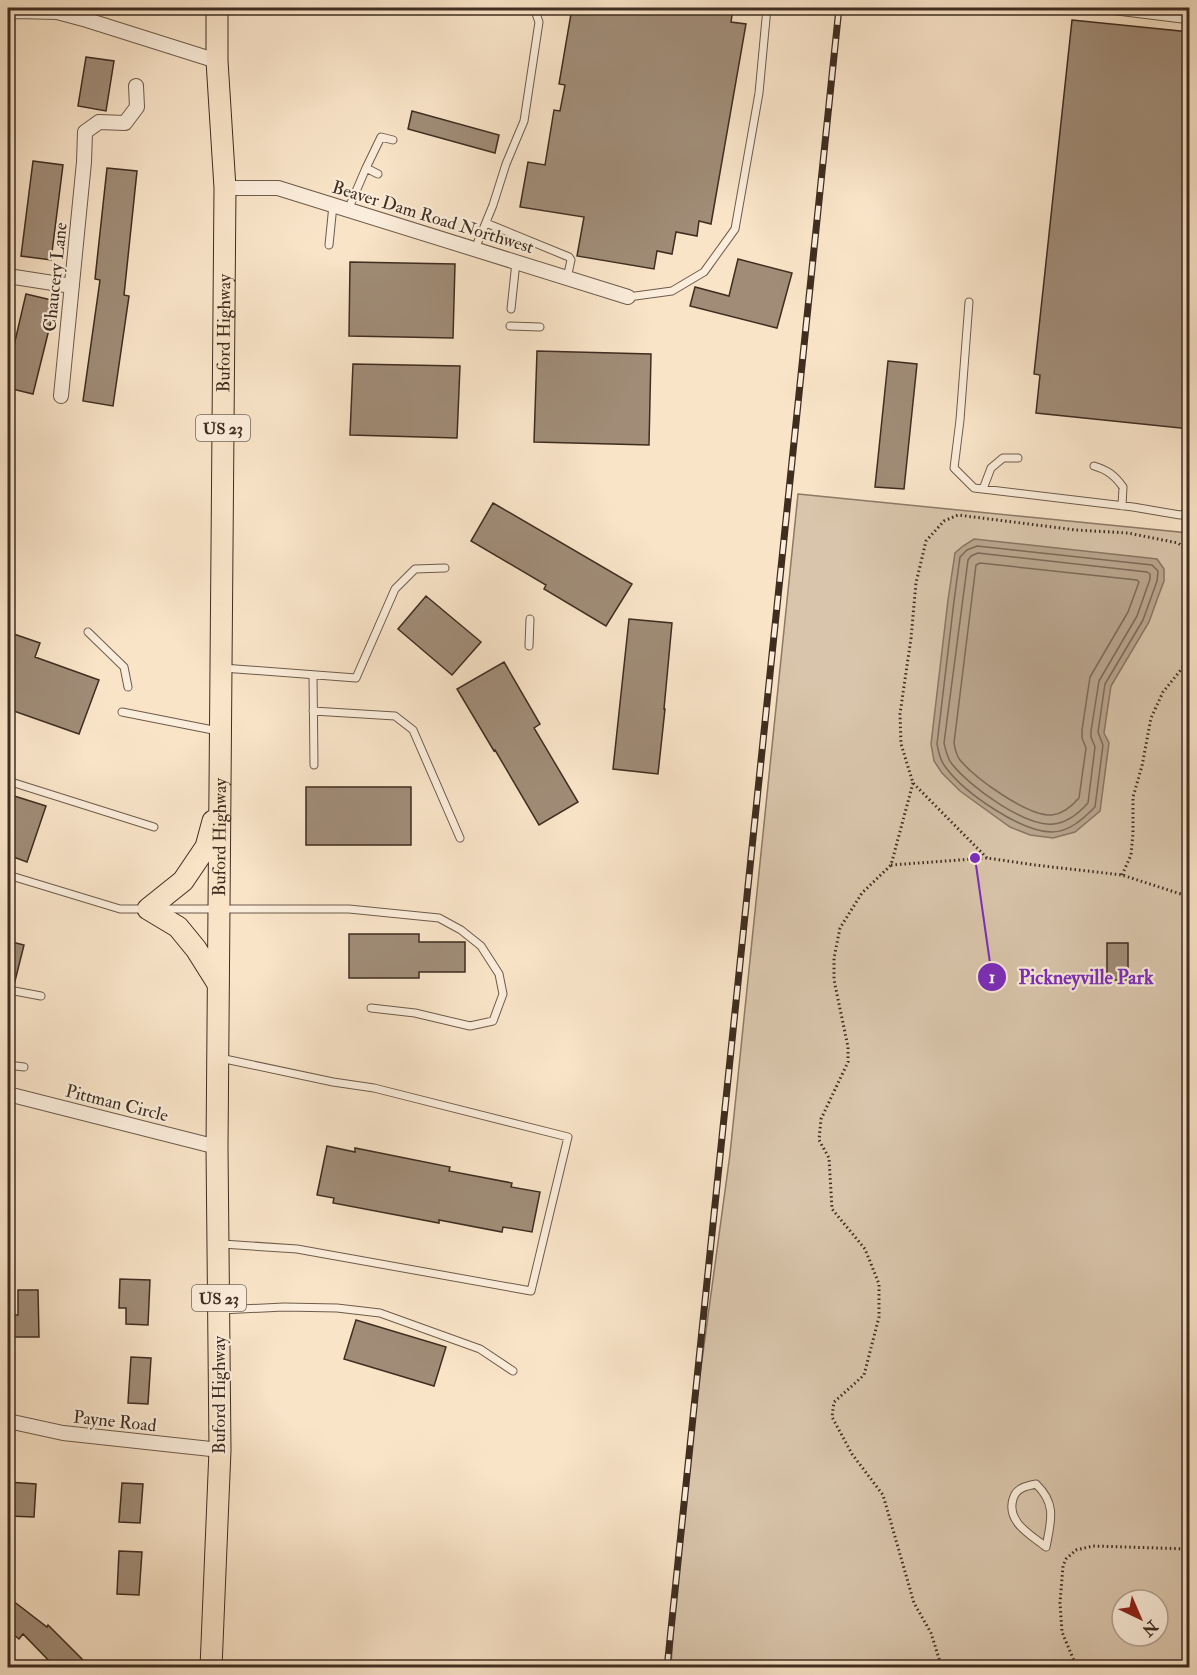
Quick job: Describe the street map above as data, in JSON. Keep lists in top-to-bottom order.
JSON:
{
  "streets": {
    "main road": ["Buford Highway", "US 23"],
    "street": [
      "Beaver Dam Road Northwest",
      "Chaucery Lane",
      "Pittman Circle",
      "Payne Road"
    ]
  },
  "crossings": [
    ["Beaver Dam Road Northwest", "Buford Highway"],
    ["Buford Highway", "Pittman Circle"],
    ["Buford Highway", "Payne Road"]
  ],
  "places": ["Pickneyville Park"],
  "north": "bottom right"
}
